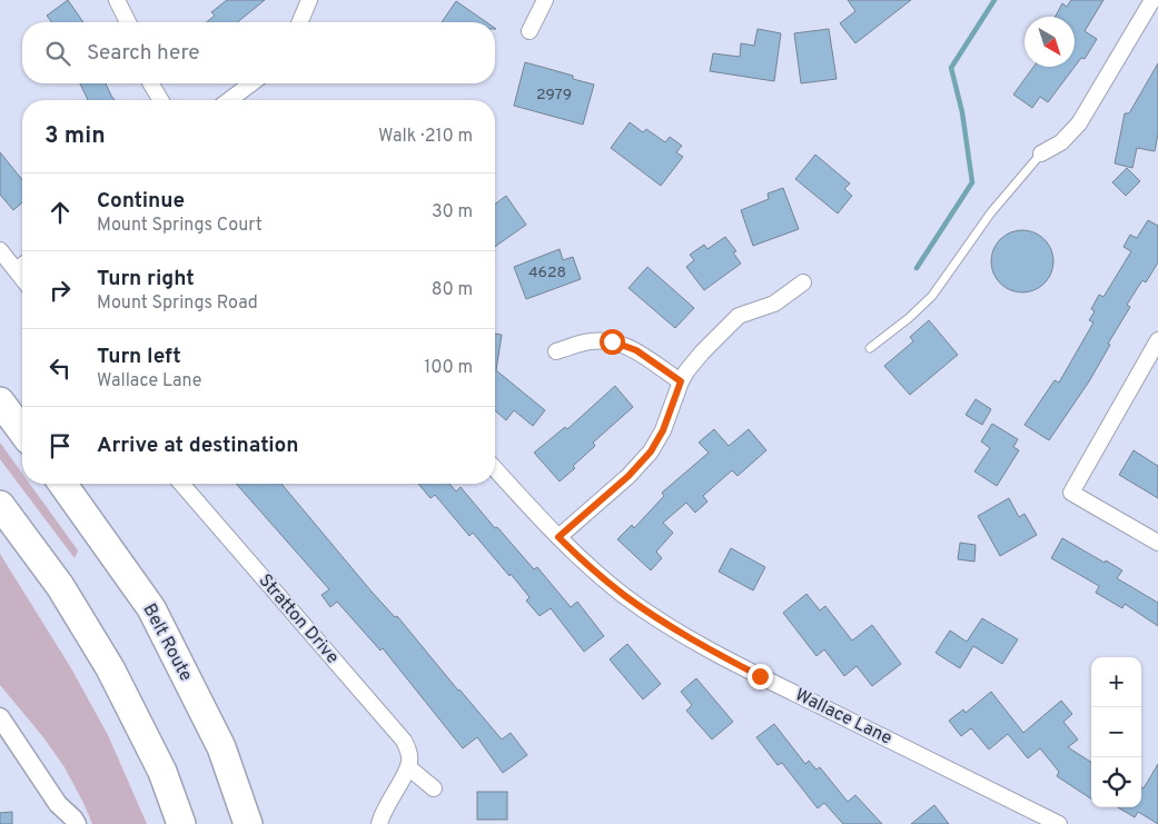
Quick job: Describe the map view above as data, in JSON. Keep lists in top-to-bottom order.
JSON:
{
  "streets": {
    "highway": ["Belt Route"],
    "street": ["Stratton Drive", "Wallace Lane"]
  },
  "house_numbers": ["2979", "4628"],
  "north": "bottom right",
  "page": {
    "search": "Search here",
    "heading": ["3 min", "Walk · 210 m"],
    "list": [
      ["Continue", "Mount Springs Court", "30 m"],
      ["Turn right", "Mount Springs Road", "80 m"],
      ["Turn left", "Wallace Lane", "100 m"],
      "Arrive at destination"
    ],
    "map_buttons": ["+", "−"]
  }
}
